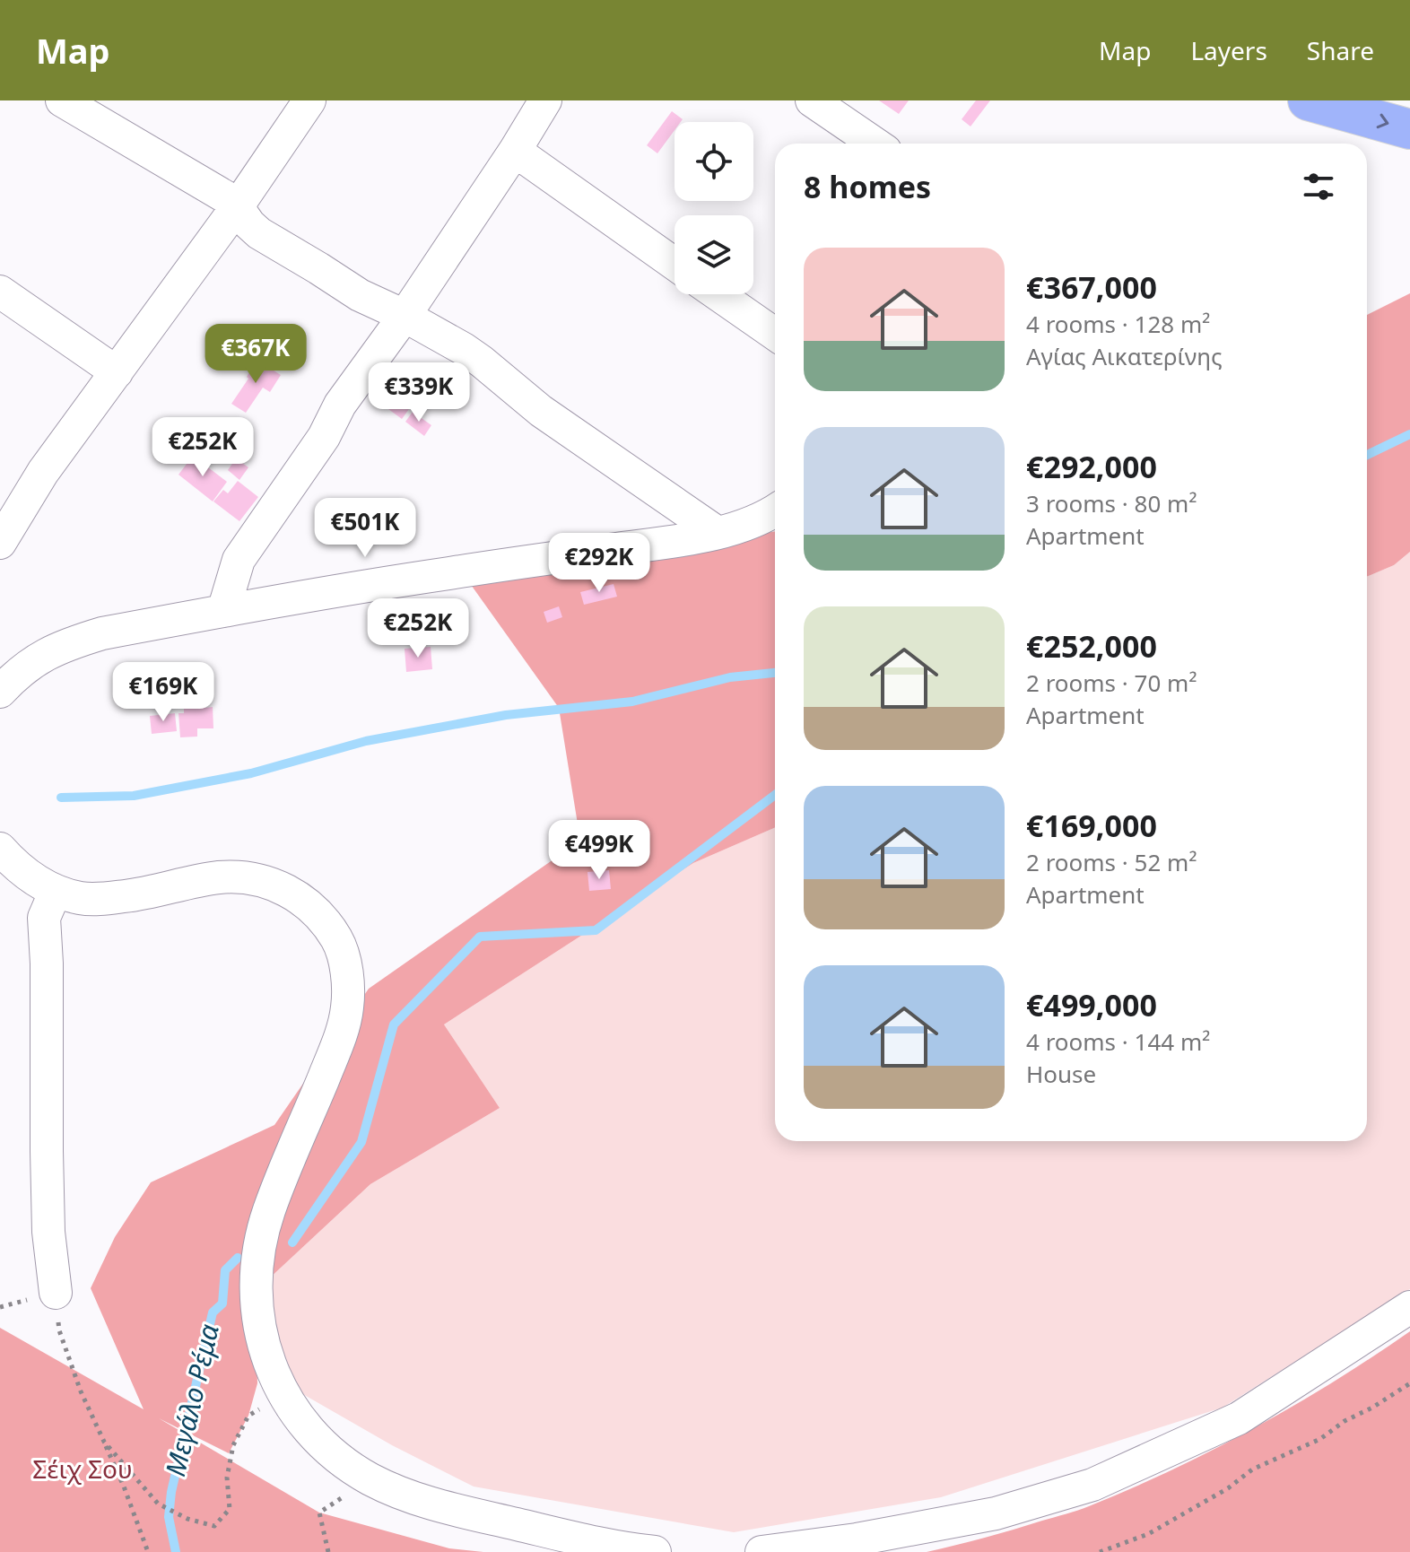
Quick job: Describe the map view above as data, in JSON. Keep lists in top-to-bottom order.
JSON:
{
  "water": ["Μεγάλο Ρέμα"],
  "parks": ["Σέιχ Σου"],
  "page": {
    "header": "Map",
    "nav": ["Map", "Layers", "Share"],
    "heading": "8 homes",
    "list": [
      {
        "name": "€367,000",
        "note": "4 rooms · 128 m² · Αγίας Αικατερίνης"
      },
      {
        "name": "€292,000",
        "note": "3 rooms · 80 m² · Apartment"
      },
      {
        "name": "€252,000",
        "note": "2 rooms · 70 m² · Apartment"
      },
      {
        "name": "€169,000",
        "note": "2 rooms · 52 m² · Apartment"
      },
      {
        "name": "€499,000",
        "note": "4 rooms · 144 m² · House"
      }
    ],
    "price": [
      "€367K",
      "€339K",
      "€252K",
      "€501K",
      "€292K",
      "€252K",
      "€169K",
      "€499K"
    ]
  }
}
